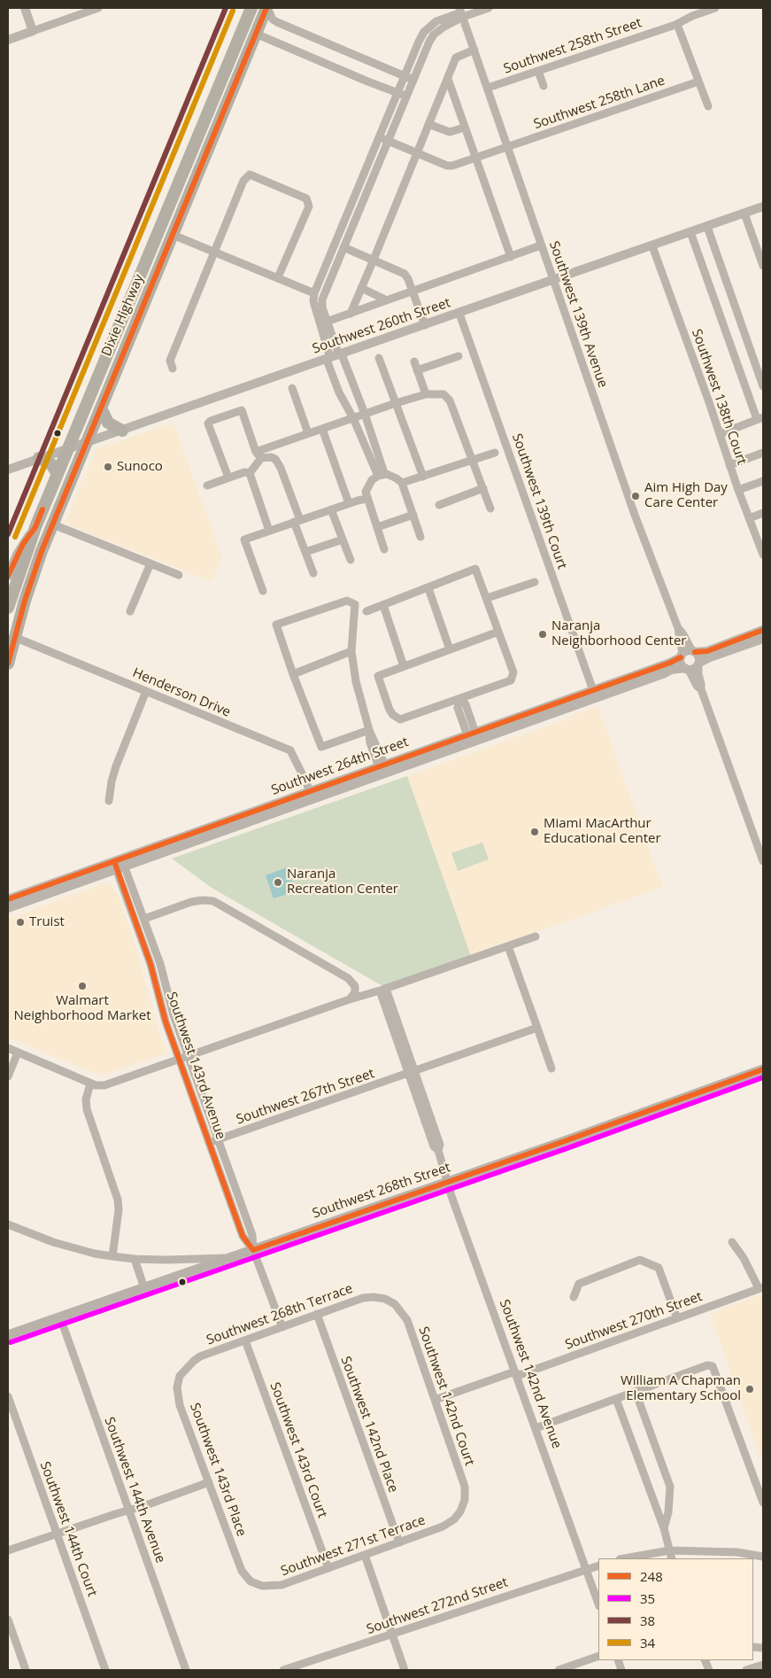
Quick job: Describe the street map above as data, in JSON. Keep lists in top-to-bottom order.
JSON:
{
  "streets": {
    "highway": ["Dixie Highway"],
    "main road": ["Southwest 268th Street"],
    "street": [
      "Southwest 258th Street",
      "Southwest 258th Lane",
      "Southwest 139th Avenue",
      "Southwest 260th Street",
      "Southwest 138th Court",
      "Southwest 139th Court",
      "Henderson Drive",
      "Southwest 264th Street",
      "Southwest 143rd Avenue",
      "Southwest 267th Street",
      "Southwest 268th Terrace",
      "Southwest 270th Street",
      "Southwest 142nd Avenue",
      "Southwest 142nd Court",
      "Southwest 142nd Place",
      "Southwest 143rd Court",
      "Southwest 143rd Place",
      "Southwest 144th Avenue",
      "Southwest 144th Court",
      "Southwest 271st Terrace",
      "Southwest 272nd Street"
    ]
  },
  "crossings": [
    ["Southwest 258th Street", "Southwest 139th Avenue"],
    ["Southwest 258th Lane", "Southwest 139th Avenue"],
    ["Southwest 139th Avenue", "Southwest 260th Street"],
    ["Southwest 139th Avenue", "Southwest 264th Street"],
    ["Dixie Highway", "Southwest 260th Street"],
    ["Dixie Highway", "Henderson Drive"],
    ["Southwest 260th Street", "Southwest 138th Court"],
    ["Southwest 260th Street", "Southwest 139th Court"],
    ["Southwest 139th Court", "Southwest 264th Street"],
    ["Henderson Drive", "Southwest 264th Street"],
    ["Southwest 264th Street", "Southwest 143rd Avenue"],
    ["Southwest 143rd Avenue", "Southwest 267th Street"],
    ["Southwest 143rd Avenue", "Southwest 268th Street"],
    ["Southwest 143rd Avenue", "Southwest 268th Terrace"],
    ["Southwest 267th Street", "Southwest 142nd Avenue"],
    ["Southwest 268th Street", "Southwest 142nd Avenue"],
    ["Southwest 268th Street", "Southwest 144th Avenue"],
    ["Southwest 268th Terrace", "Southwest 142nd Court"],
    ["Southwest 268th Terrace", "Southwest 142nd Place"],
    ["Southwest 268th Terrace", "Southwest 143rd Court"],
    ["Southwest 268th Terrace", "Southwest 143rd Place"],
    ["Southwest 270th Street", "Southwest 142nd Avenue"],
    ["Southwest 270th Street", "Southwest 142nd Court"],
    ["Southwest 142nd Avenue", "Southwest 272nd Street"],
    ["Southwest 142nd Court", "Southwest 271st Terrace"],
    ["Southwest 142nd Place", "Southwest 271st Terrace"],
    ["Southwest 143rd Court", "Southwest 271st Terrace"],
    ["Southwest 143rd Place", "Southwest 271st Terrace"]
  ],
  "places": [
    "Sunoco",
    "Aim High Day Care Center",
    "Naranja Neighborhood Center",
    "Miami MacArthur Educational Center",
    "Naranja Recreation Center",
    "Truist",
    "Walmart Neighborhood Market",
    "William A Chapman Elementary School"
  ],
  "lines": [
    "transit line 248",
    "transit line 38",
    "transit line 34",
    "transit line 35"
  ],
  "legend": [
    "248",
    "35",
    "38",
    "34"
  ]
}
